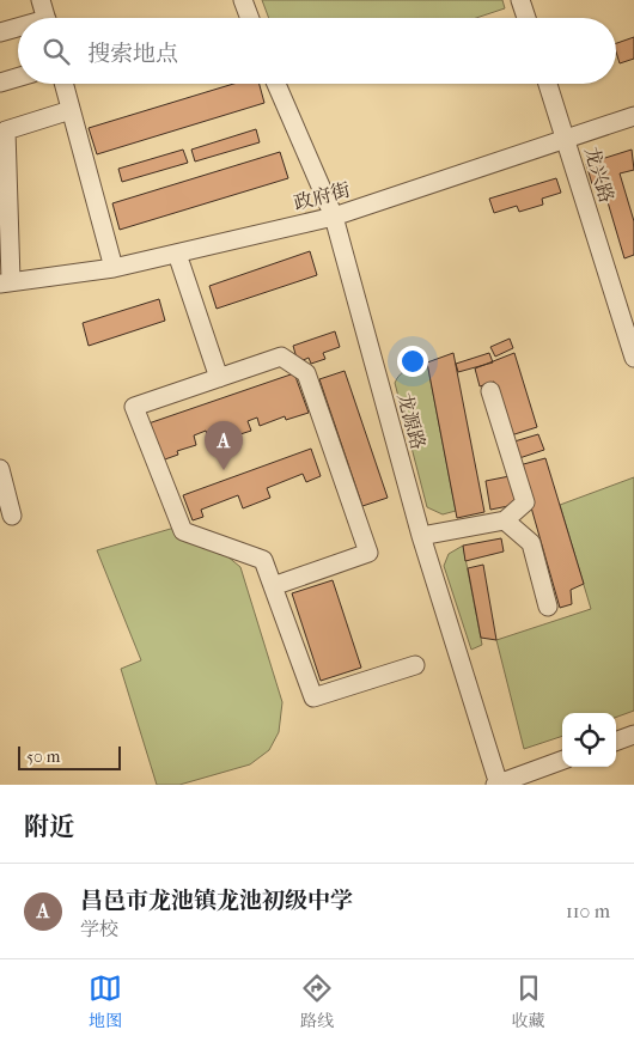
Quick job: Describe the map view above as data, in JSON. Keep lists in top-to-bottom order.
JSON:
{
  "streets": {
    "street": ["龙兴路", "政府街", "龙源路"]
  },
  "crossings": [
    ["龙兴路", "政府街"],
    ["政府街", "龙源路"]
  ],
  "scale_bar": "50 m",
  "page": {
    "search": "搜索地点",
    "pins": "A",
    "scale": "50 m",
    "heading": "附近",
    "list": [
      {
        "mark": "A",
        "name": "昌邑市龙池镇龙池初级中学",
        "note": "学校",
        "value": "110 m"
      }
    ],
    "nav": ["地图", "路线", "收藏"]
  }
}
